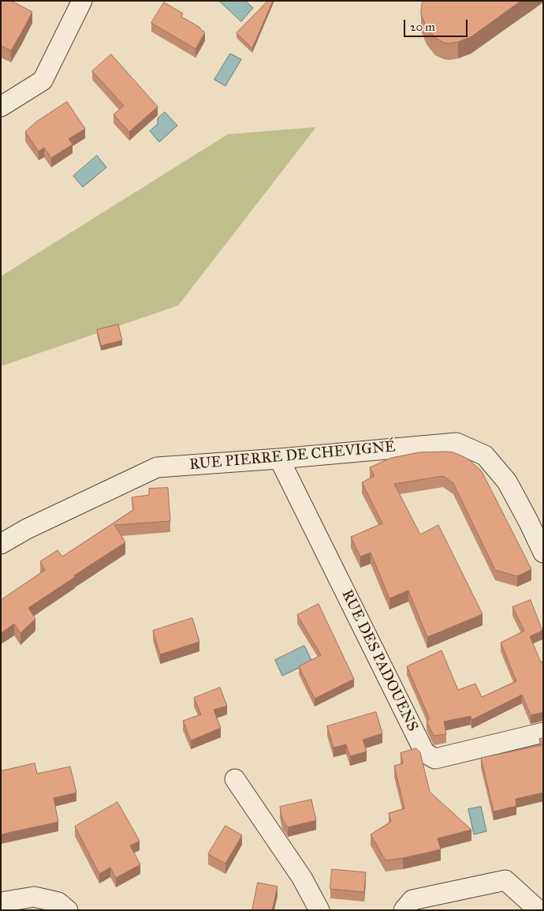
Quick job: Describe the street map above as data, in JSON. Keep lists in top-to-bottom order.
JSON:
{
  "streets": {
    "street": ["RUE PIERRE DE CHEVIGNÉ", "RUE DES PADOUENS"]
  },
  "crossings": [
    ["RUE PIERRE DE CHEVIGNÉ", "RUE DES PADOUENS"]
  ],
  "scale_bar": "20 m"
}
